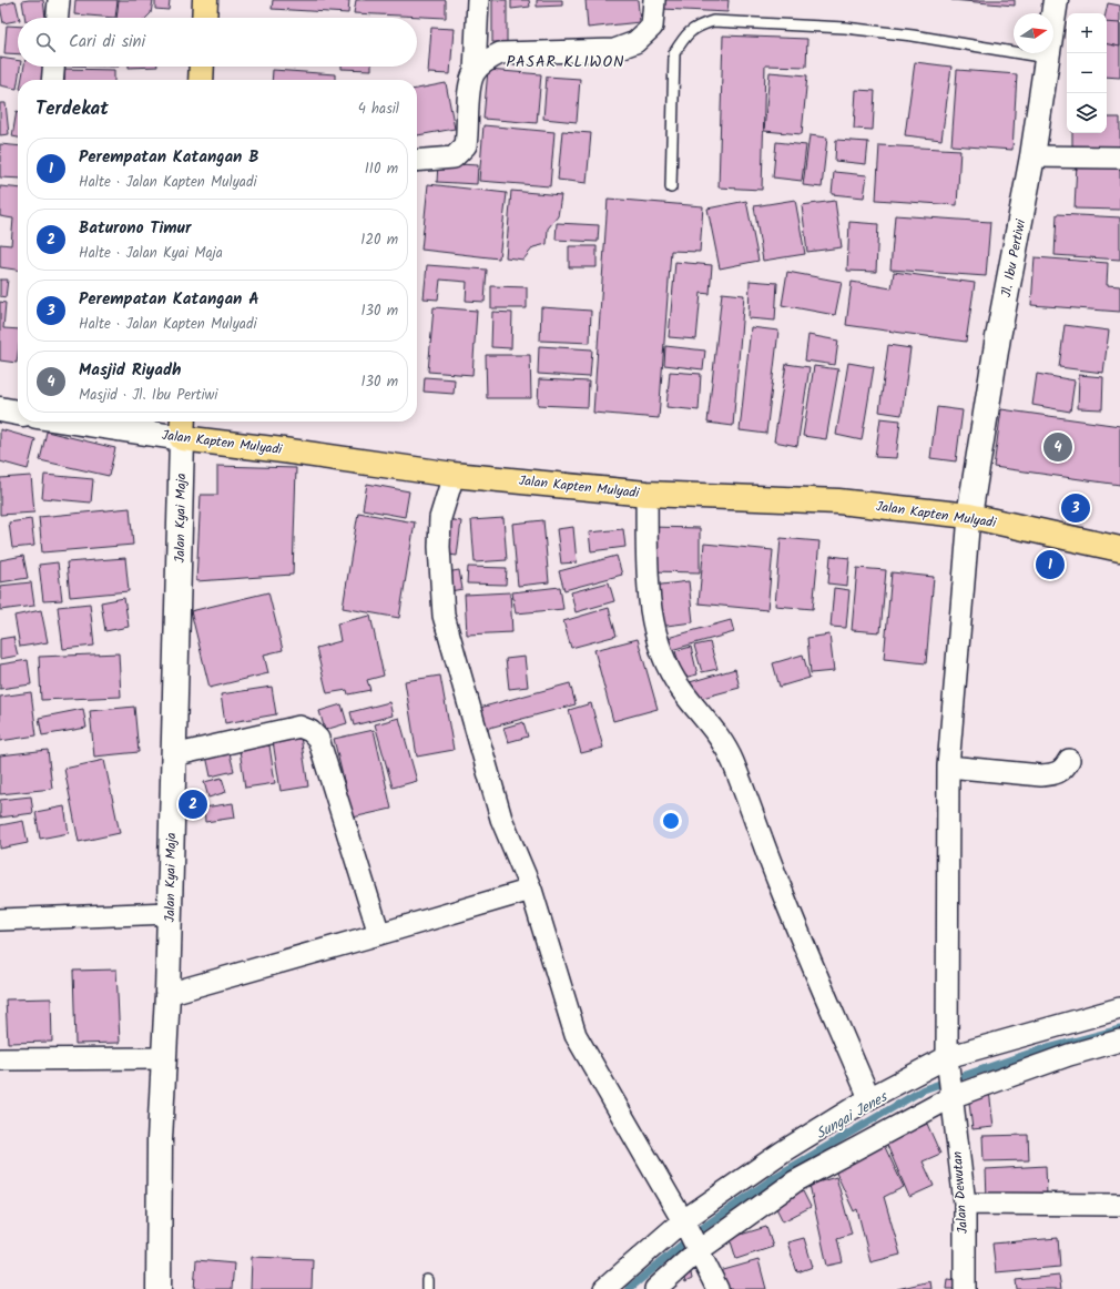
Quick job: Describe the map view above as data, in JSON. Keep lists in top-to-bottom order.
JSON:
{
  "streets": {
    "main road": ["Jl. Ibu Pertiwi", "Jalan Kapten Mulyadi", "Jalan Kyai Maja"],
    "street": ["Jalan Dewutan"]
  },
  "crossings": [
    ["Jl. Ibu Pertiwi", "Jalan Kapten Mulyadi"],
    ["Jl. Ibu Pertiwi", "Jalan Dewutan"],
    ["Jalan Kapten Mulyadi", "Jalan Kyai Maja"],
    ["Jalan Kapten Mulyadi", "Jalan Dewutan"]
  ],
  "districts": ["PASAR KLIWON"],
  "water": ["Sungai Jenes"],
  "north": "right",
  "page": {
    "map_buttons": ["+", "−"],
    "search": "Cari di sini",
    "heading": ["Terdekat", "4 hasil"],
    "list": [
      {
        "mark": "1",
        "name": "Perempatan Katangan B",
        "note": "Halte · Jalan Kapten Mulyadi",
        "value": "110 m"
      },
      {
        "mark": "2",
        "name": "Baturono Timur",
        "note": "Halte · Jalan Kyai Maja",
        "value": "120 m"
      },
      {
        "mark": "3",
        "name": "Perempatan Katangan A",
        "note": "Halte · Jalan Kapten Mulyadi",
        "value": "130 m"
      },
      {
        "mark": "4",
        "name": "Masjid Riyadh",
        "note": "Masjid · Jl. Ibu Pertiwi",
        "value": "130 m"
      }
    ],
    "pins": [
      "4",
      "3",
      "1",
      "2"
    ]
  }
}
